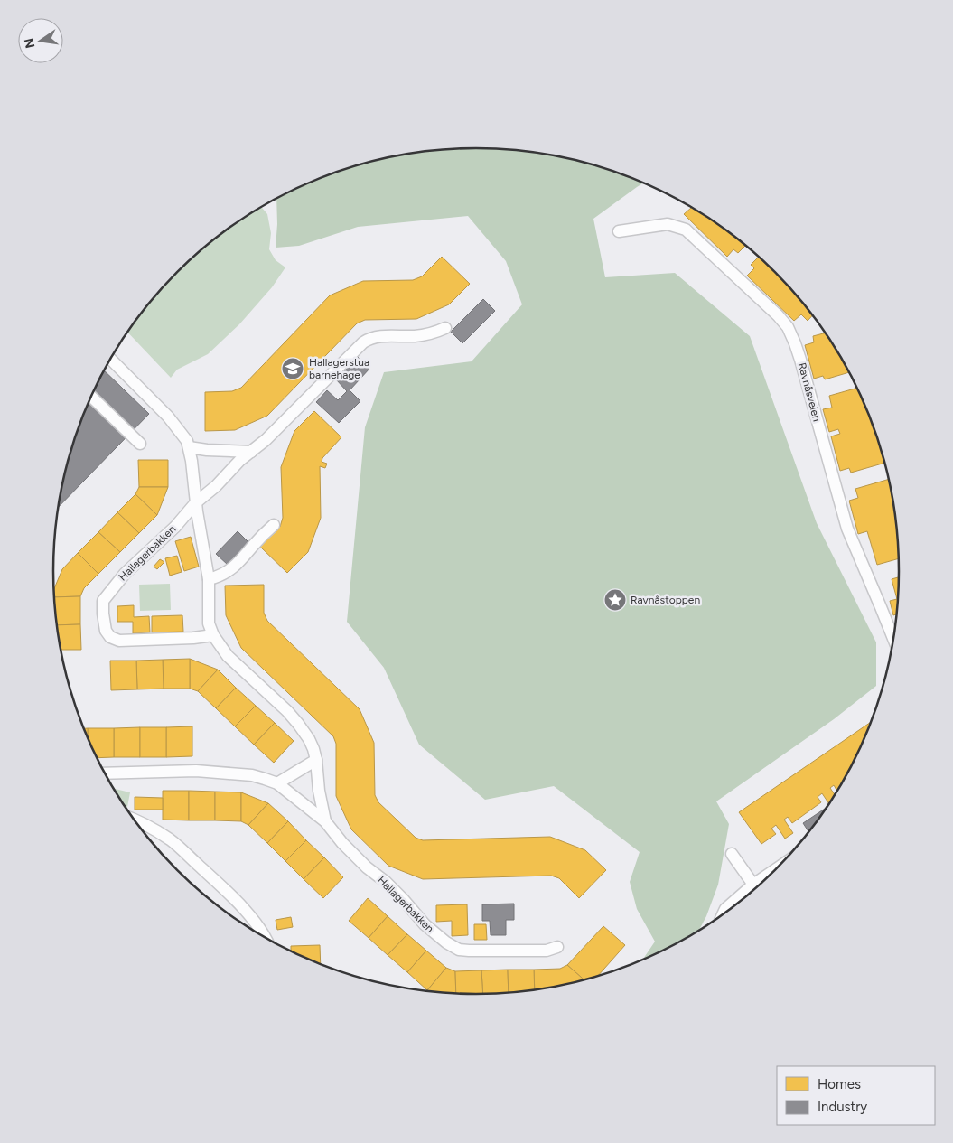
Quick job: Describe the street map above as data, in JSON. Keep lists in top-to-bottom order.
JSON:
{
  "streets": {
    "lane": ["Ravnåsveien", "Hallagerbakken"]
  },
  "places": {
    "school or university": ["Hallagerstua barnehage"],
    "place": ["Ravnåstoppen"]
  },
  "legend": ["Homes", "Industry"],
  "north": "left"
}
